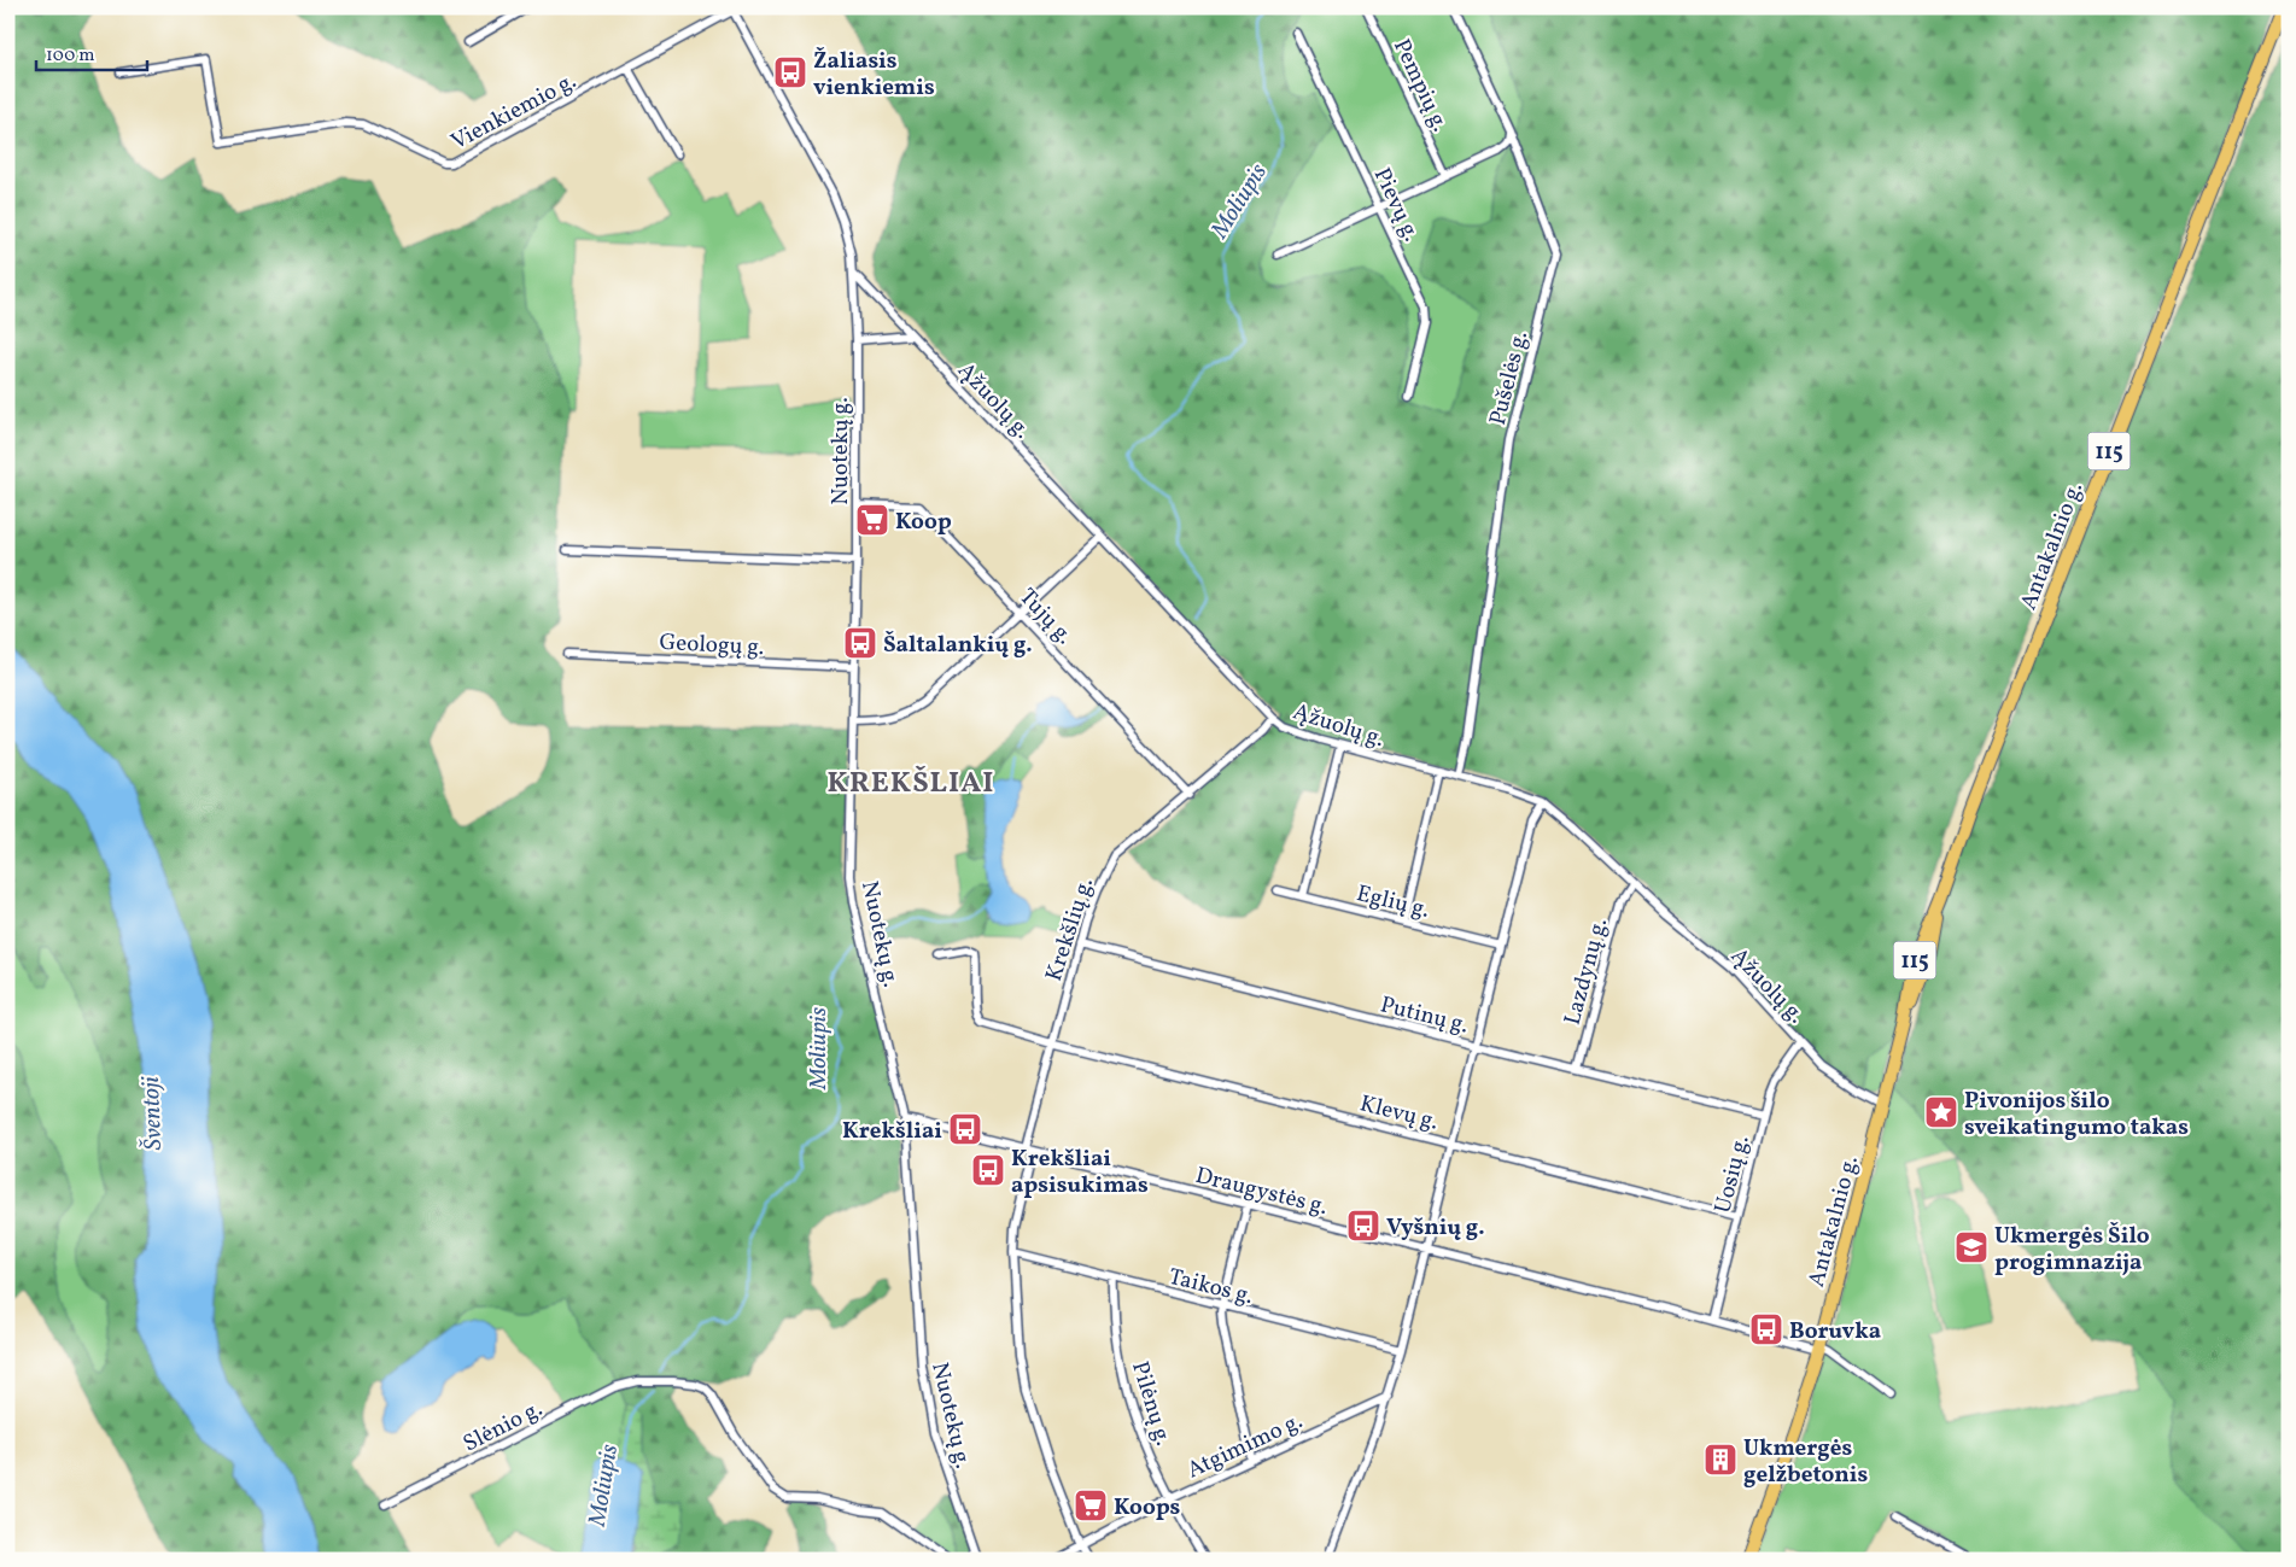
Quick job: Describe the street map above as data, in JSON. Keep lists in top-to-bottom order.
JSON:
{
  "streets": {
    "main road": ["115", "Antakalnio g."],
    "street": [
      "Pempių g.",
      "Vienkiemio g.",
      "Pievų g.",
      "Pušelės g.",
      "Ąžuolų g.",
      "Nuotekų g.",
      "Tujų g.",
      "Geologų g.",
      "Eglių g.",
      "Krekšlių g.",
      "Lazdynų g.",
      "Putinų g.",
      "Klevų g.",
      "Uosių g.",
      "Draugystės g.",
      "Taikos g.",
      "Pilėnų g.",
      "Slėnio g.",
      "Atgimimo g."
    ]
  },
  "crossings": [
    ["Vienkiemio g.", "Nuotekų g."],
    ["Pušelės g.", "Ąžuolų g."],
    ["Ąžuolų g.", "Nuotekų g."],
    ["Ąžuolų g.", "Antakalnio g."],
    ["Ąžuolų g.", "Krekšlių g."],
    ["Ąžuolų g.", "Lazdynų g."],
    ["Ąžuolų g.", "Uosių g."],
    ["Nuotekų g.", "Tujų g."],
    ["Nuotekų g.", "Geologų g."],
    ["Nuotekų g.", "Draugystės g."],
    ["Antakalnio g.", "Draugystės g."],
    ["Tujų g.", "Krekšlių g."],
    ["Krekšlių g.", "Putinų g."],
    ["Krekšlių g.", "Klevų g."],
    ["Krekšlių g.", "Draugystės g."],
    ["Krekšlių g.", "Taikos g."],
    ["Krekšlių g.", "Atgimimo g."],
    ["Lazdynų g.", "Putinų g."],
    ["Putinų g.", "Uosių g."],
    ["Klevų g.", "Uosių g."],
    ["Uosių g.", "Draugystės g."],
    ["Taikos g.", "Pilėnų g."],
    ["Pilėnų g.", "Atgimimo g."]
  ],
  "districts": ["KREKŠLIAI"],
  "water": ["Moliupis", "Šventoji"],
  "places": {
    "bus stop": [
      "Žaliasis vienkiemis",
      "Šaltalankių g.",
      "Krekšliai",
      "Krekšliai apsisukimas",
      "Vyšnių g.",
      "Boruvka"
    ],
    "supermarket": ["Koop", "Koops"],
    "place": ["Pivonijos šilo sveikatingumo takas"],
    "school or university": ["Ukmergės Šilo progimnazija"],
    "building": ["Ukmergės gelžbetonis"]
  },
  "scale_bar": "100 m"
}
